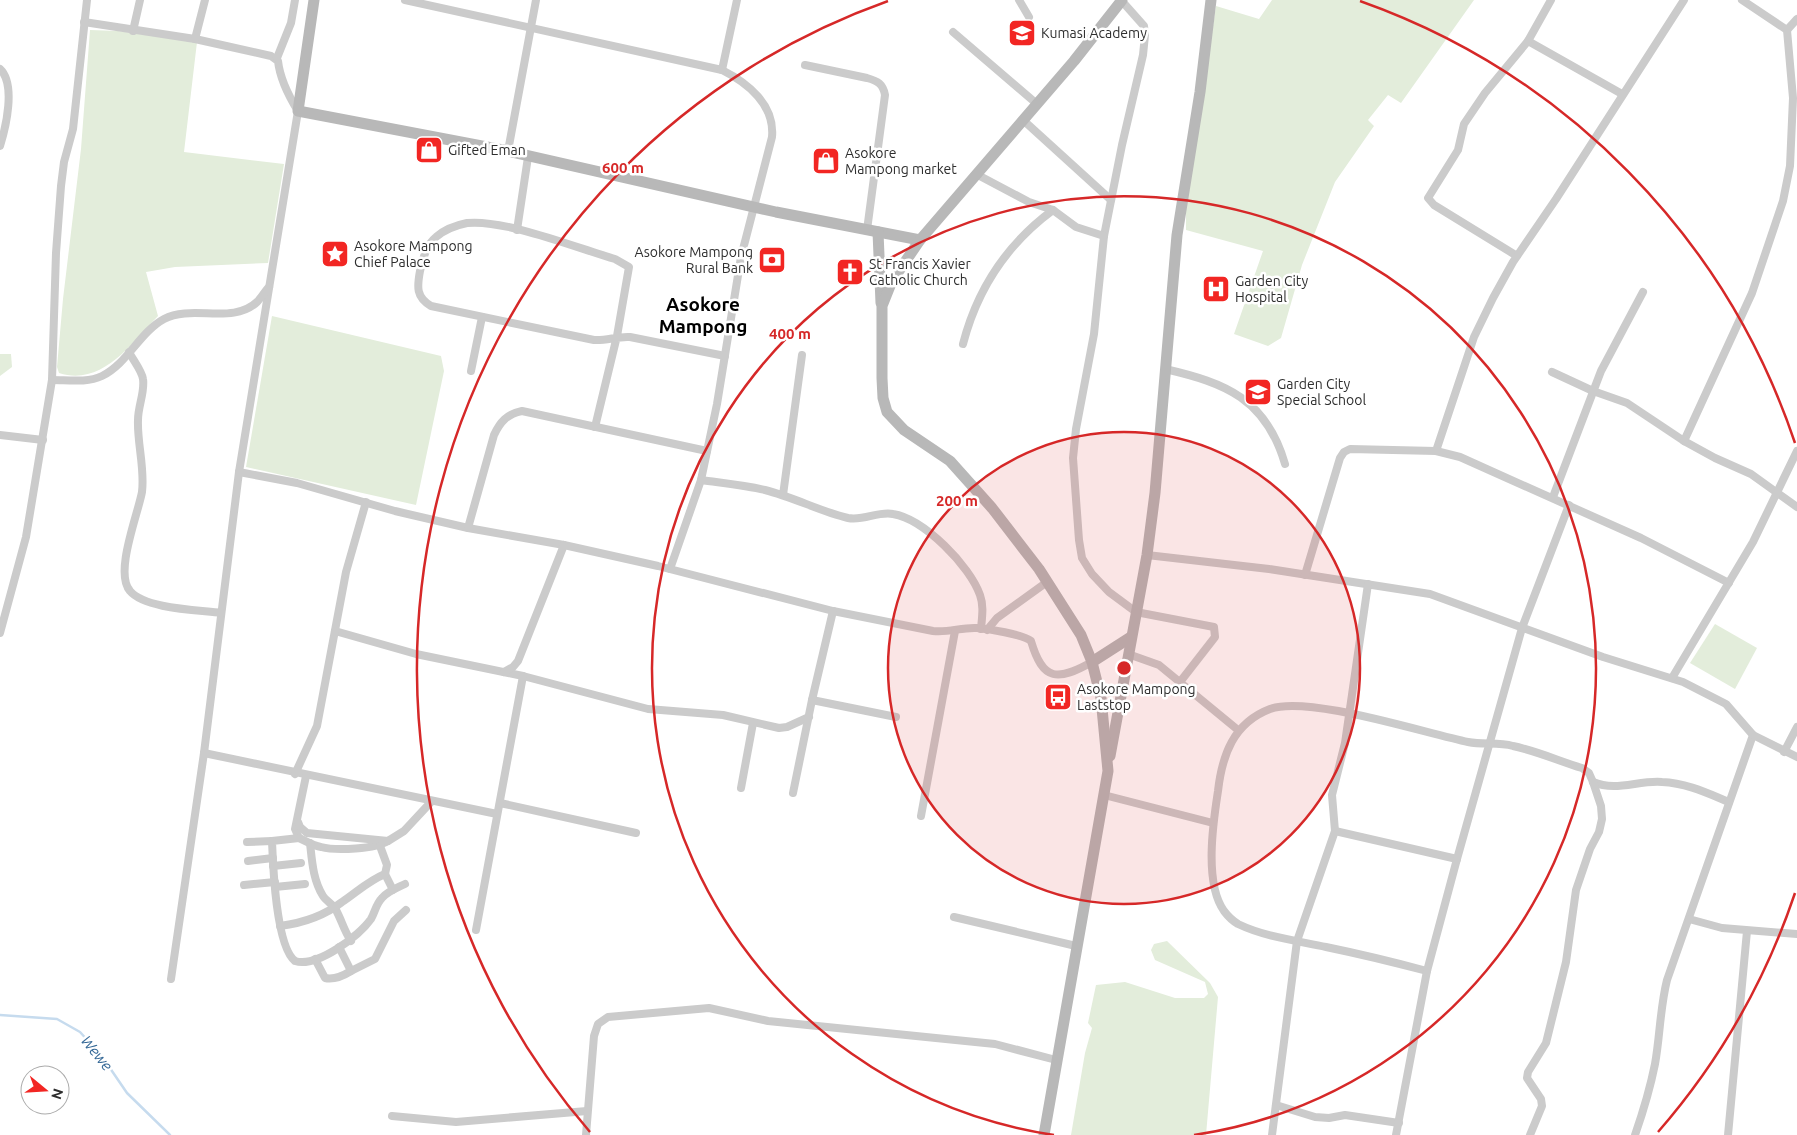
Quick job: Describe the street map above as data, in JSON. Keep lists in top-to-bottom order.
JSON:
{
  "districts": ["Asokore Mampong"],
  "water": ["Wewe"],
  "places": {
    "school or university": ["Kumasi Academy", "Garden City Special School"],
    "shop": ["Gifted Eman", "Asokore Mampong market"],
    "place": ["Asokore Mampong Chief Palace"],
    "bank": ["Asokore Mampong Rural Bank"],
    "church": ["St Francis Xavier Catholic Church"],
    "hospital": ["Garden City Hospital"],
    "bus stop": ["Asokore Mampong Laststop"]
  },
  "north": "right",
  "rings": ["600 m", "400 m", "200 m"]
}
